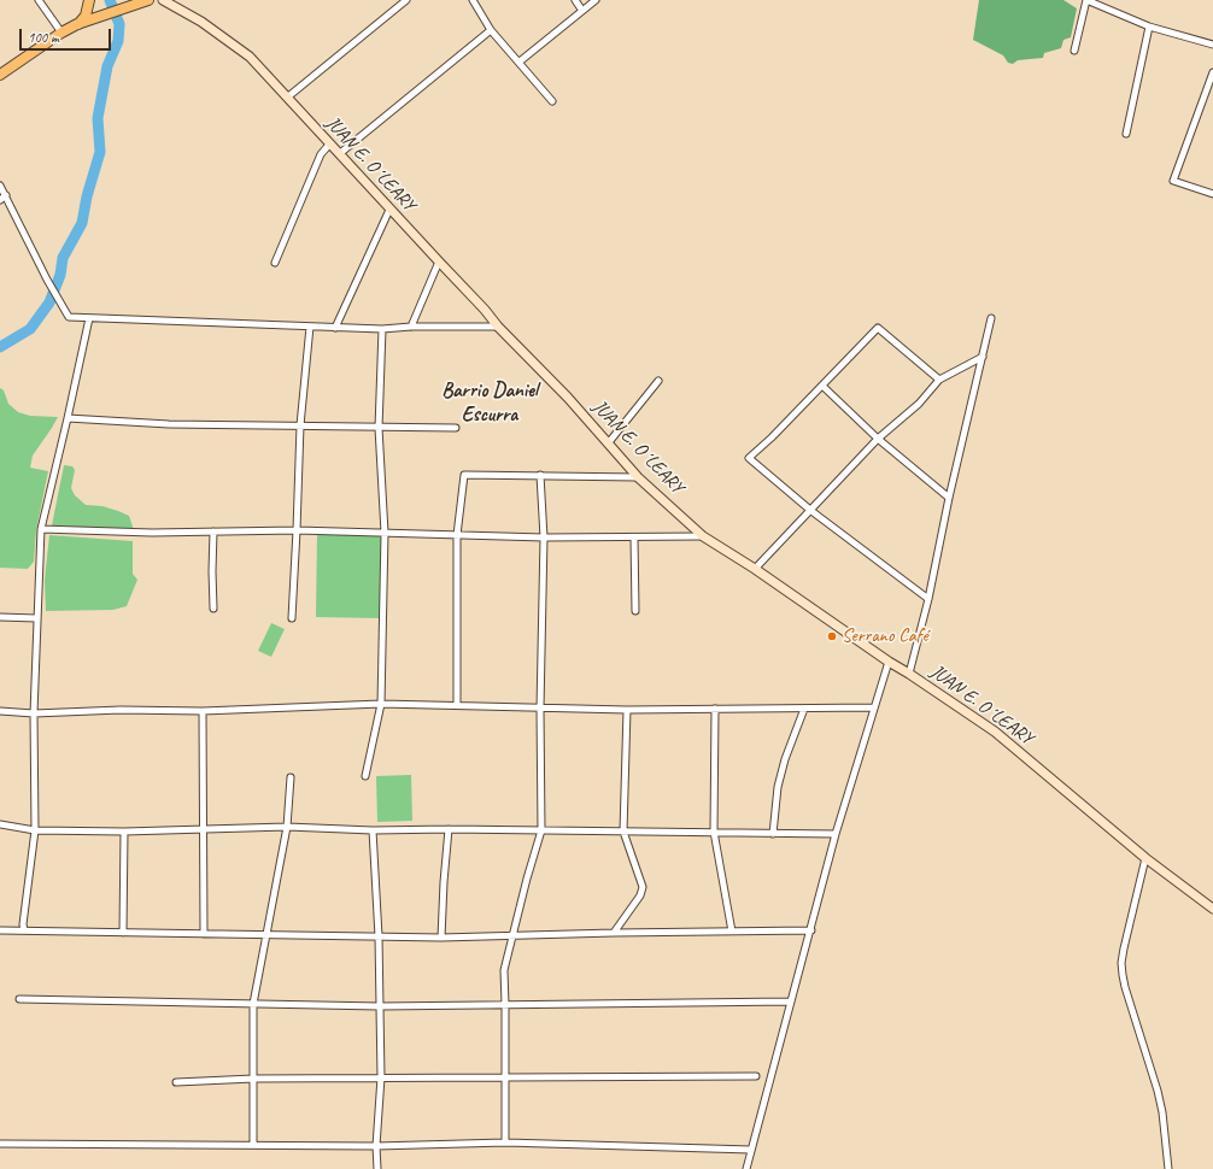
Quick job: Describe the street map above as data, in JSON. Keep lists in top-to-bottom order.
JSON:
{
  "streets": {
    "street": ["JUAN E. O´LEARY"]
  },
  "districts": ["Barrio Daniel Escurra"],
  "places": ["Serrano Café"],
  "scale_bar": "100 m"
}
